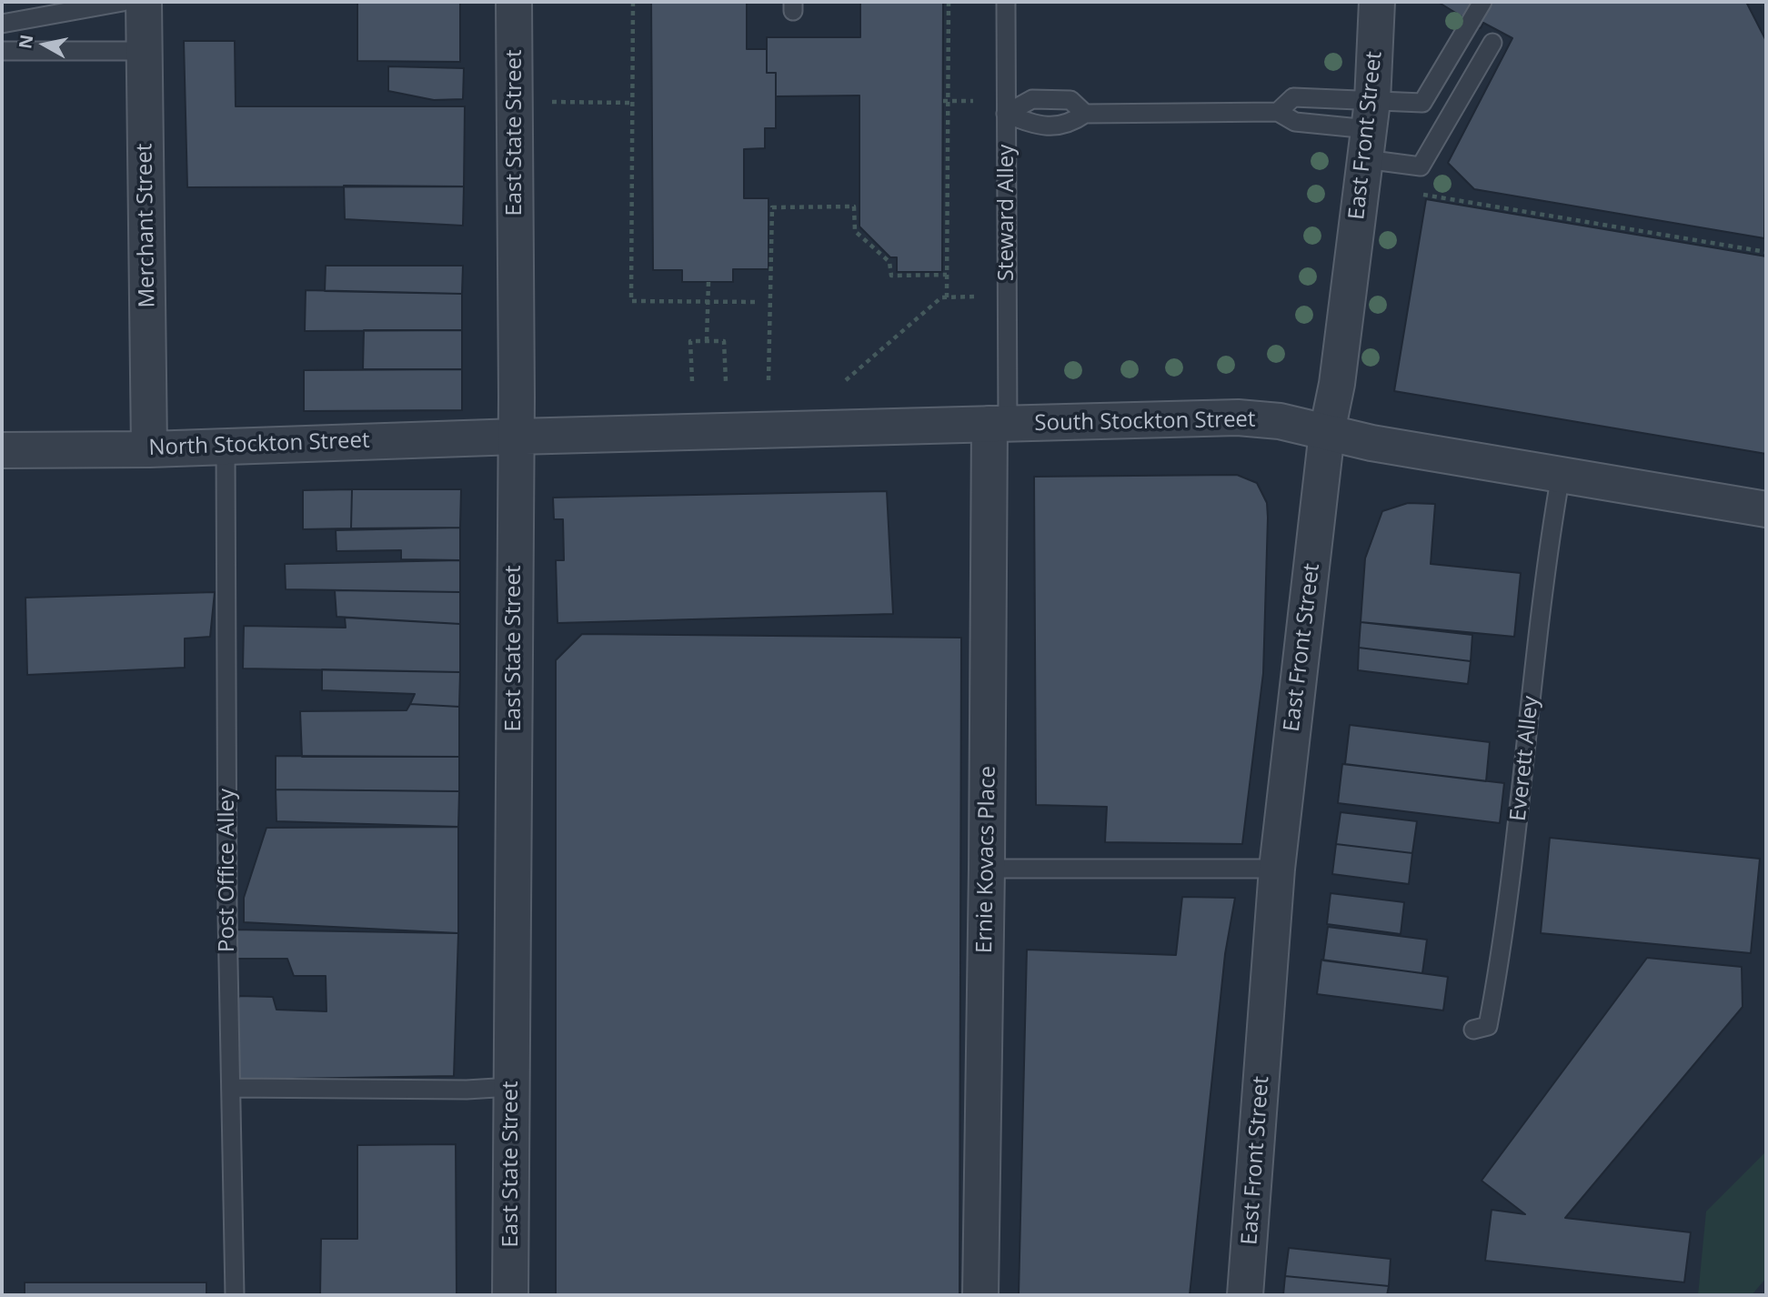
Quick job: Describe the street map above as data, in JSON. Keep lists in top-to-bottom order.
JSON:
{
  "streets": {
    "street": [
      "East State Street",
      "East Front Street",
      "Merchant Street",
      "South Stockton Street",
      "North Stockton Street",
      "Ernie Kovacs Place"
    ],
    "lane": ["Steward Alley", "Everett Alley", "Post Office Alley"]
  },
  "crossings": [
    ["East State Street", "South Stockton Street"],
    ["East State Street", "North Stockton Street"],
    ["East Front Street", "South Stockton Street"],
    ["Steward Alley", "South Stockton Street"],
    ["Steward Alley", "Ernie Kovacs Place"],
    ["Merchant Street", "North Stockton Street"],
    ["South Stockton Street", "North Stockton Street"],
    ["South Stockton Street", "Everett Alley"],
    ["South Stockton Street", "Ernie Kovacs Place"],
    ["North Stockton Street", "Post Office Alley"]
  ],
  "north": "left"
}
